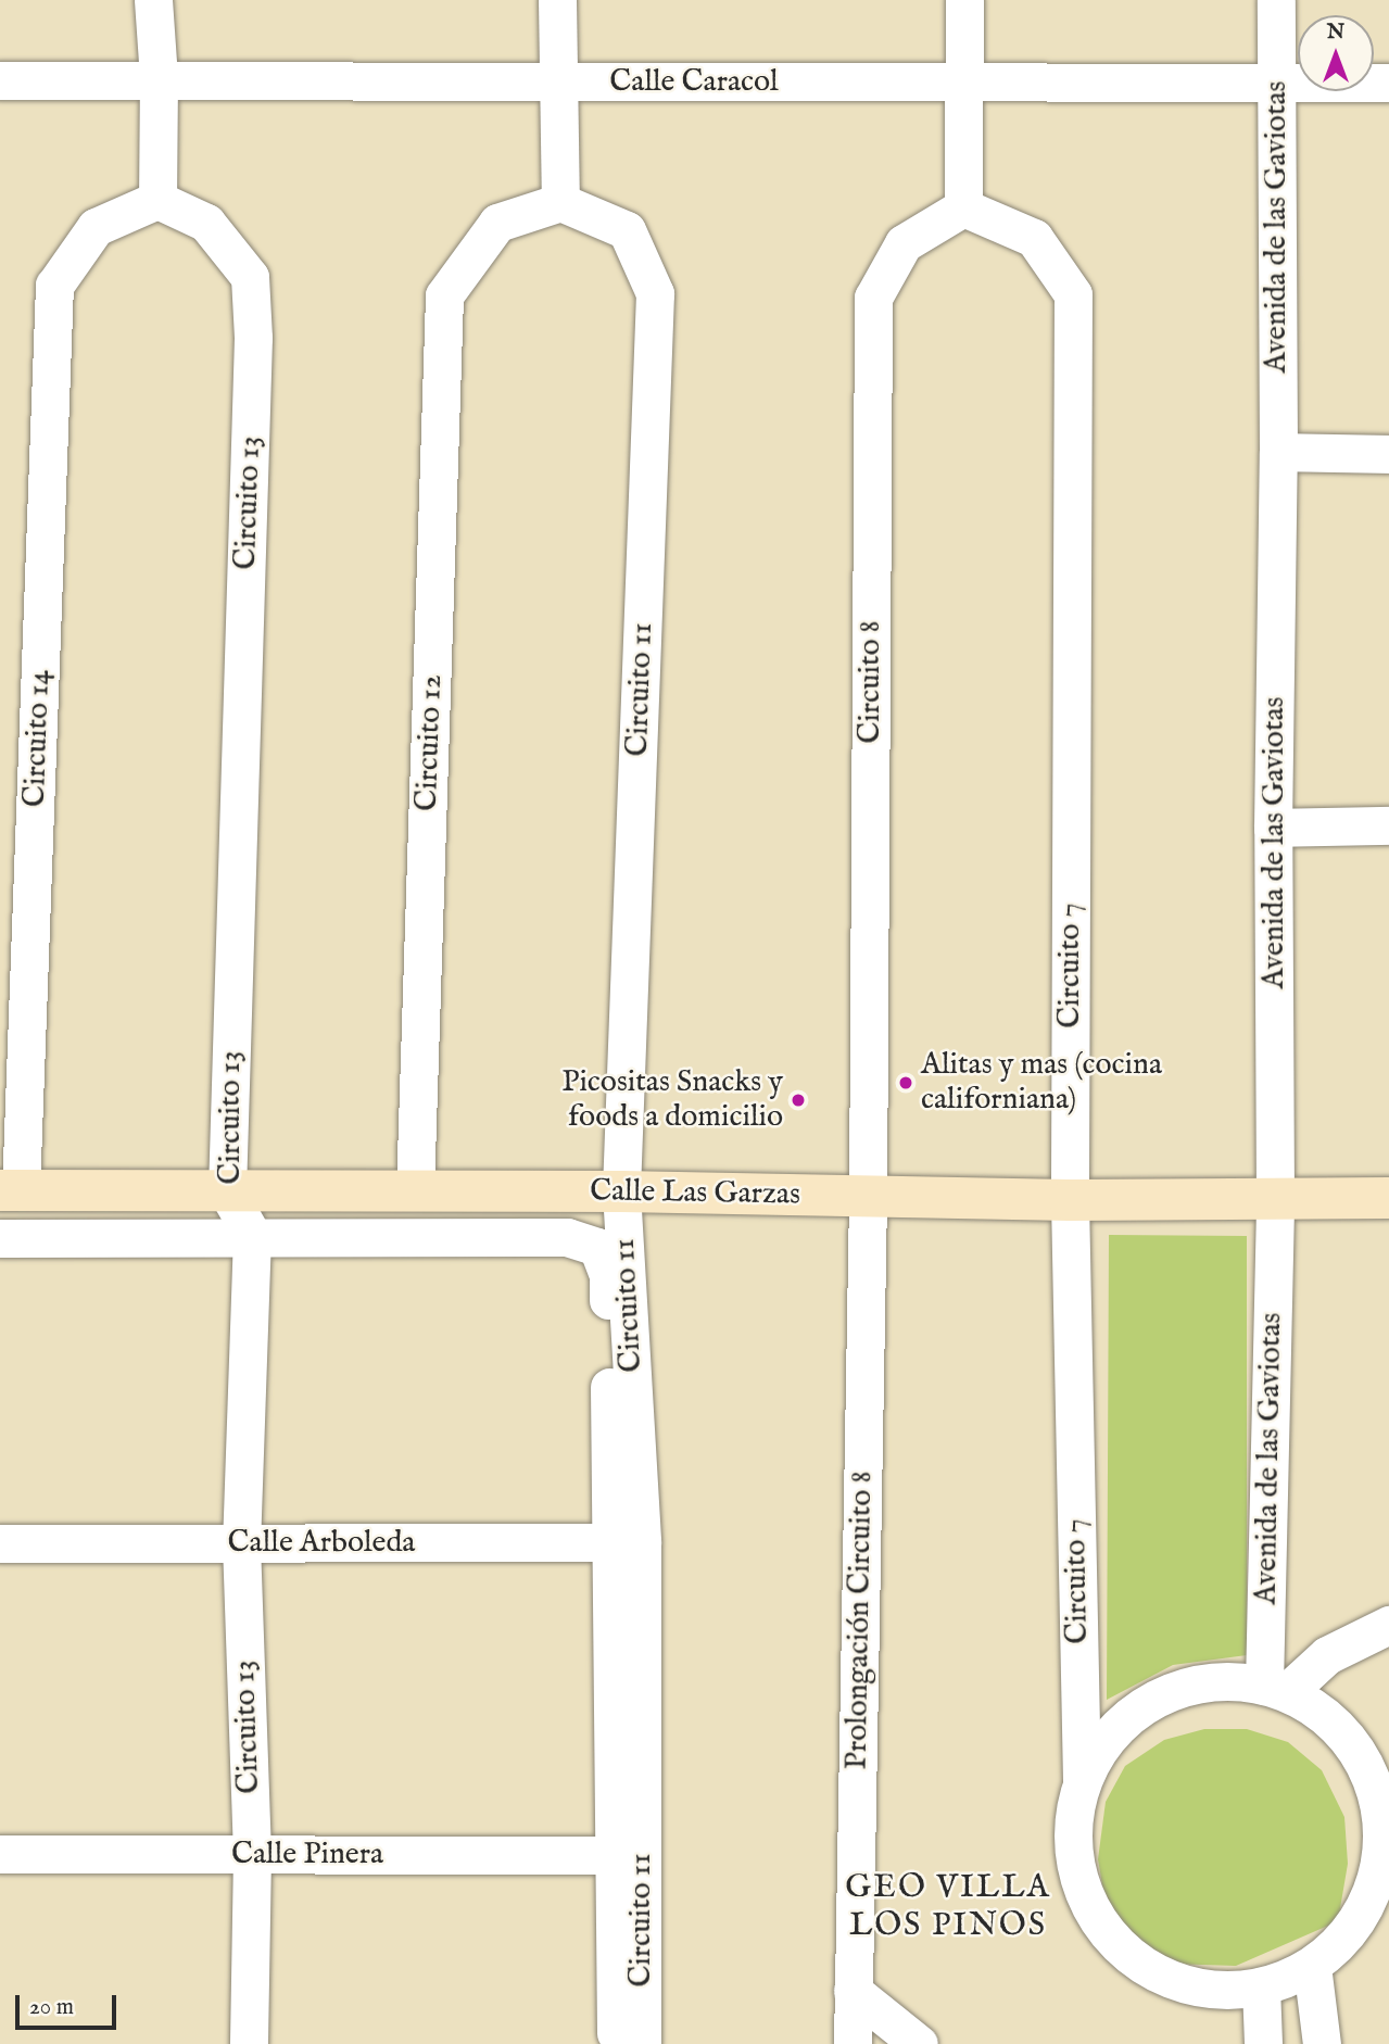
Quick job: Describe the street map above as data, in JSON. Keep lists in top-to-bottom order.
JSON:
{
  "streets": {
    "street": [
      "Calle Caracol",
      "Avenida de las Gaviotas",
      "Circuito 13",
      "Circuito 8",
      "Circuito 11",
      "Circuito 14",
      "Circuito 12",
      "Circuito 7",
      "Calle Las Garzas",
      "Calle Arboleda",
      "Prolongación Circuito 8",
      "Calle Pinera"
    ]
  },
  "crossings": [
    ["Calle Caracol", "Avenida de las Gaviotas"],
    ["Avenida de las Gaviotas", "Calle Las Garzas"],
    ["Circuito 13", "Circuito 14"],
    ["Circuito 13", "Calle Las Garzas"],
    ["Circuito 13", "Calle Arboleda"],
    ["Circuito 13", "Calle Pinera"],
    ["Circuito 8", "Circuito 7"],
    ["Circuito 8", "Calle Las Garzas"],
    ["Circuito 8", "Prolongación Circuito 8"],
    ["Circuito 11", "Circuito 12"],
    ["Circuito 11", "Calle Las Garzas"],
    ["Circuito 11", "Calle Arboleda"],
    ["Circuito 14", "Calle Las Garzas"],
    ["Circuito 12", "Calle Las Garzas"],
    ["Circuito 7", "Calle Las Garzas"],
    ["Calle Las Garzas", "Prolongación Circuito 8"]
  ],
  "districts": ["GEO VILLA LOS PINOS"],
  "places": ["Alitas y mas (cocina californiana)", "Picositas Snacks y foods a domicilio"],
  "scale_bar": "20 m",
  "north": "top"
}
